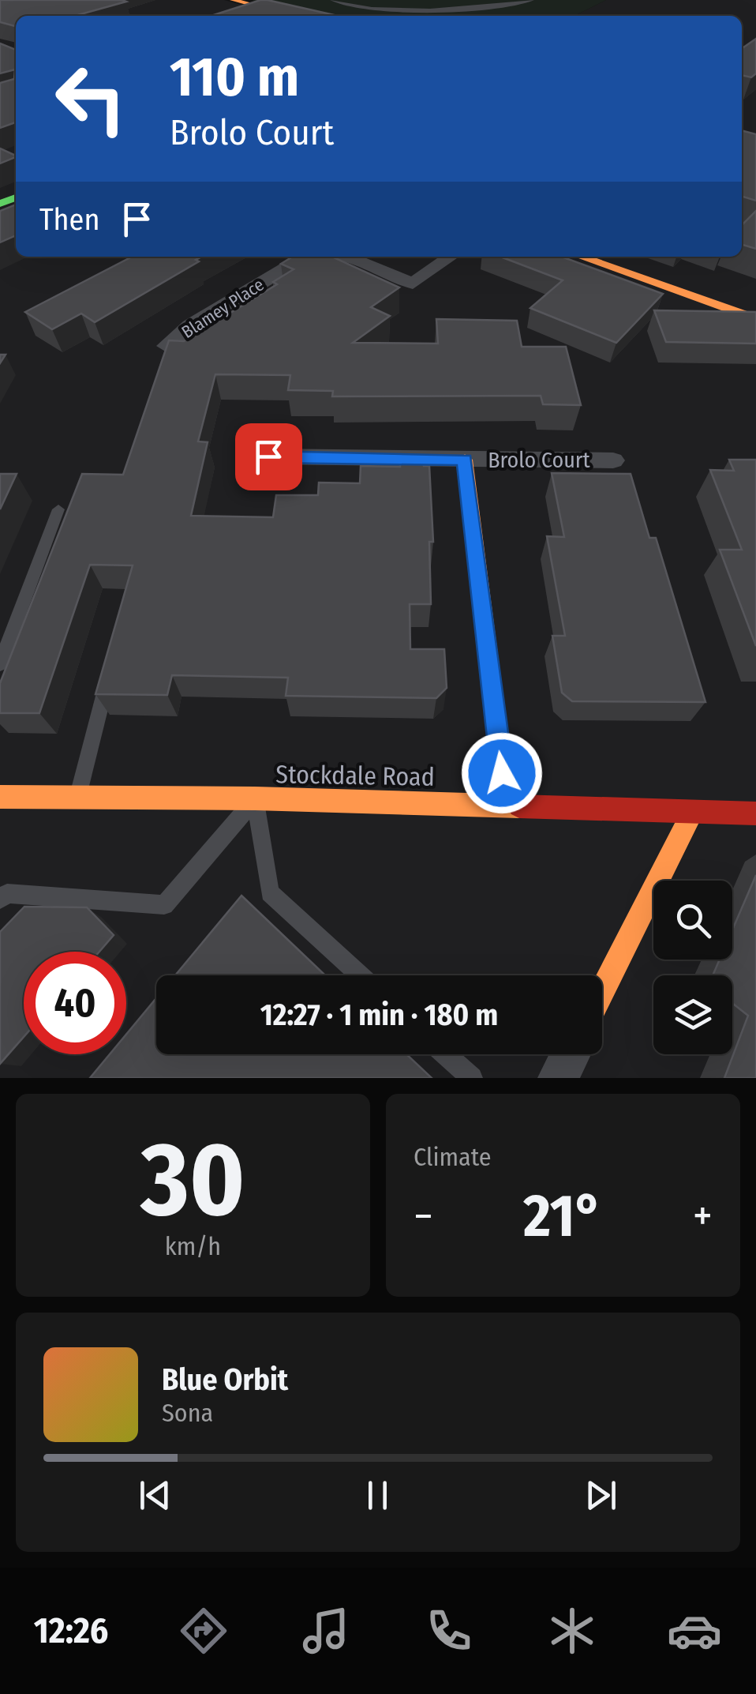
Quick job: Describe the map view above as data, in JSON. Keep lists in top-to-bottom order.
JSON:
{
  "streets": {
    "street": ["Blamey Place", "Brolo Court", "Stockdale Road"]
  },
  "crossings": [
    ["Brolo Court", "Stockdale Road"]
  ],
  "page": {
    "turn": ["110 m", "Brolo Court"],
    "then": "Then",
    "limit": "40",
    "trip": "12:27 · 1 min · 180 m",
    "tile": [
      ["30", "km/h"],
      "Climate"
    ],
    "heat": ["−", "21°", "+"],
    "song": ["Blue Orbit", "Sona"],
    "tabs": "12:26"
  }
}
